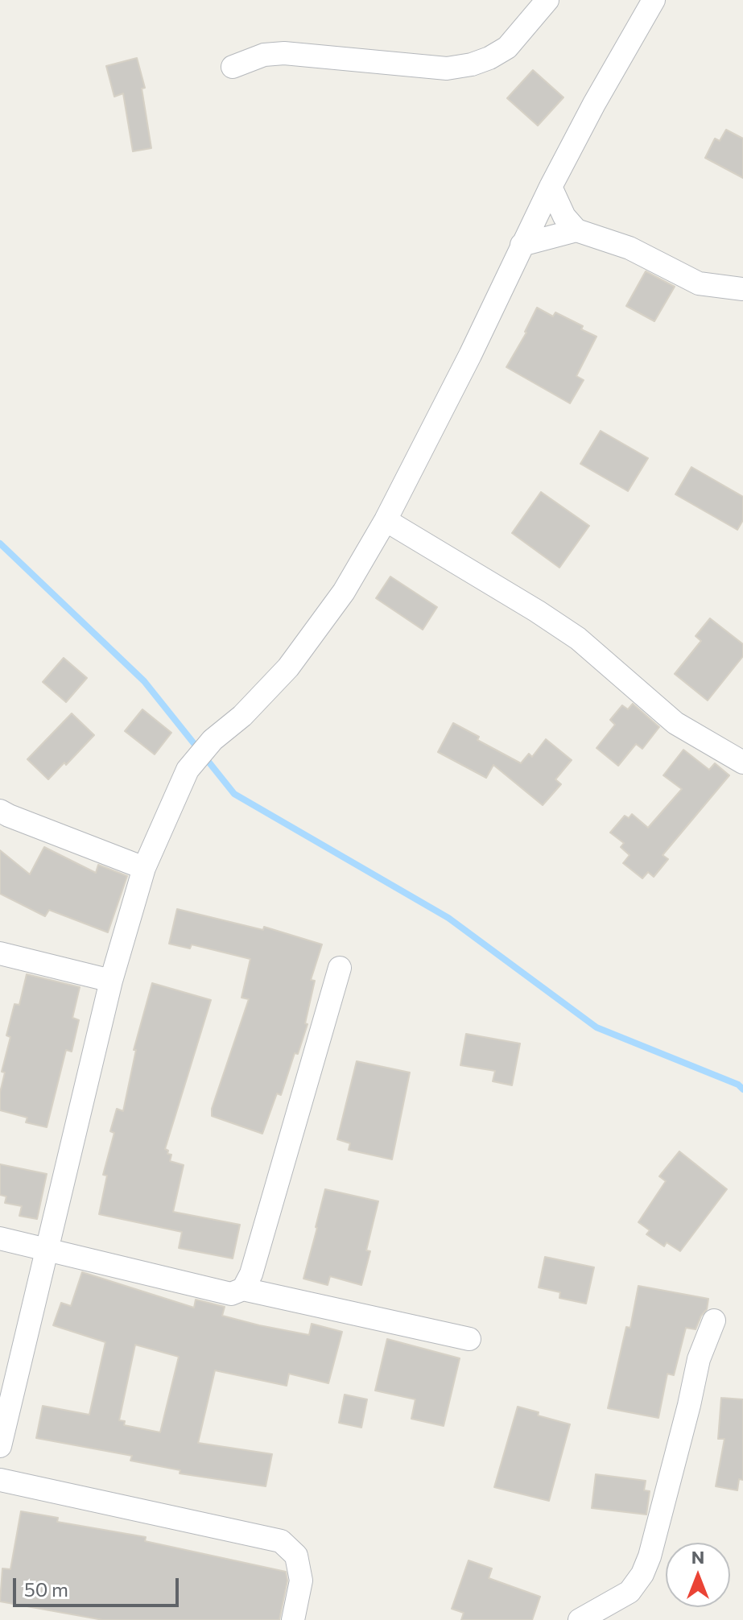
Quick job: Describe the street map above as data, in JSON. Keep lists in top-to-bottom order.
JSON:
{
  "scale_bar": "50 m",
  "north": "top"
}
